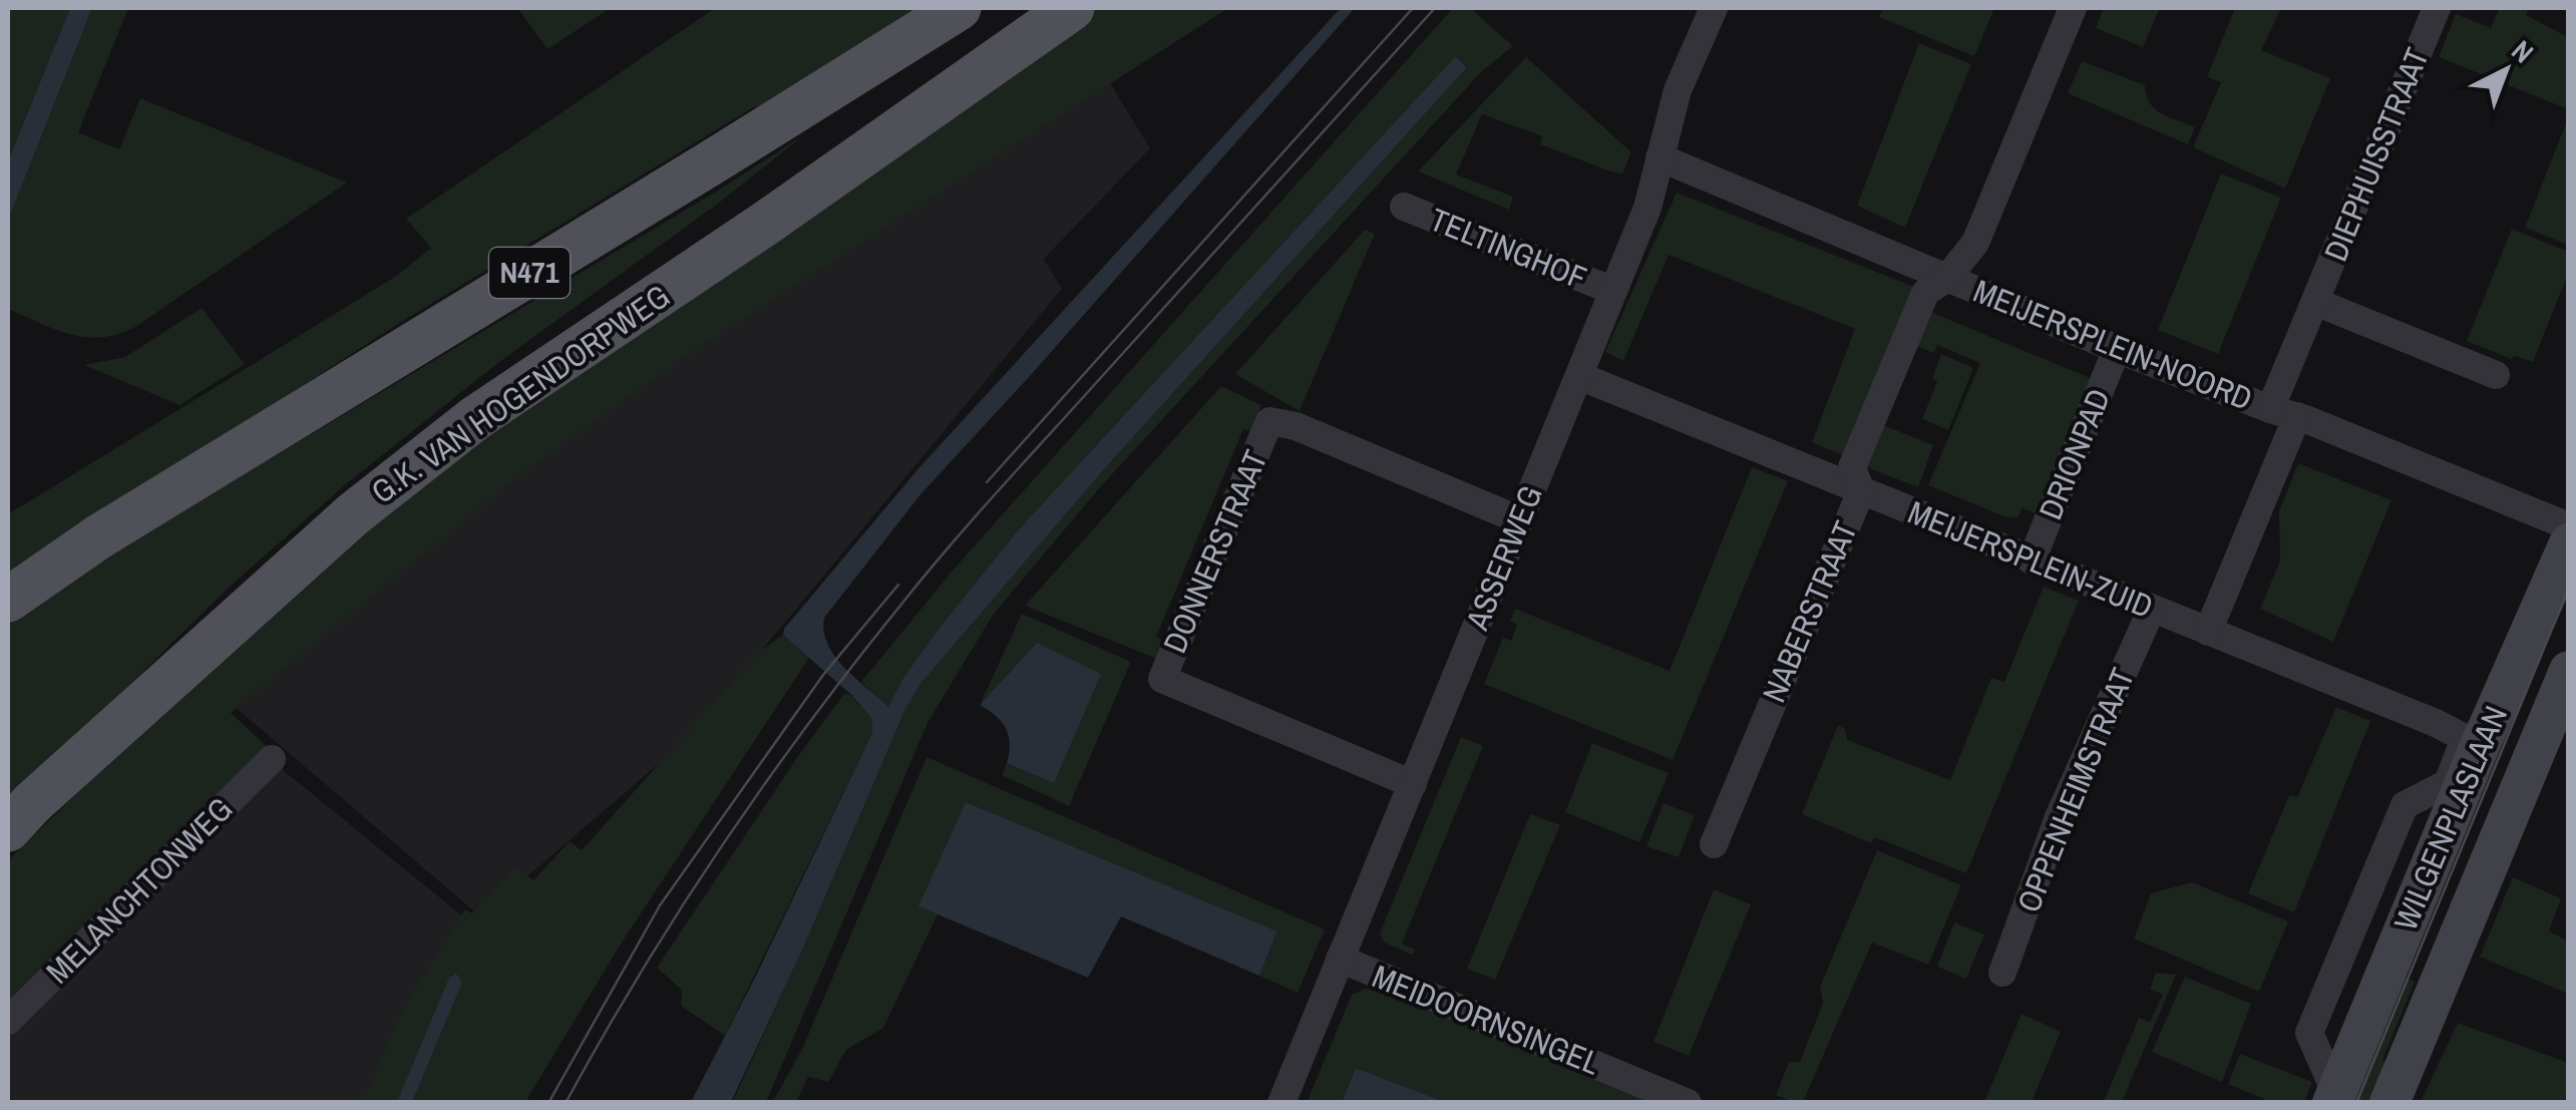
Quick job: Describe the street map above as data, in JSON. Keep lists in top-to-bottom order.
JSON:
{
  "streets": {
    "main road": ["N471", "G.K. VAN HOGENDORPWEG"],
    "street": [
      "DIEPHUISSTRAAT",
      "TELTINGHOF",
      "MEIJERSPLEIN-NOORD",
      "DRIONPAD",
      "DONNERSTRAAT",
      "ASSERWEG",
      "MEIJERSPLEIN-ZUID",
      "NABERSTRAAT",
      "OPPENHEIMSTRAAT",
      "WILGENPLASLAAN",
      "MELANCHTONWEG",
      "MEIDOORNSINGEL"
    ]
  },
  "crossings": [
    ["DIEPHUISSTRAAT", "MEIJERSPLEIN-NOORD"],
    ["DIEPHUISSTRAAT", "MEIJERSPLEIN-ZUID"],
    ["TELTINGHOF", "ASSERWEG"],
    ["MEIJERSPLEIN-NOORD", "DRIONPAD"],
    ["MEIJERSPLEIN-NOORD", "ASSERWEG"],
    ["MEIJERSPLEIN-NOORD", "NABERSTRAAT"],
    ["DRIONPAD", "MEIJERSPLEIN-ZUID"],
    ["DONNERSTRAAT", "ASSERWEG"],
    ["ASSERWEG", "MEIJERSPLEIN-ZUID"],
    ["ASSERWEG", "MEIDOORNSINGEL"],
    ["MEIJERSPLEIN-ZUID", "NABERSTRAAT"],
    ["MEIJERSPLEIN-ZUID", "OPPENHEIMSTRAAT"],
    ["MEIJERSPLEIN-ZUID", "WILGENPLASLAAN"]
  ],
  "north": "top right"
}
